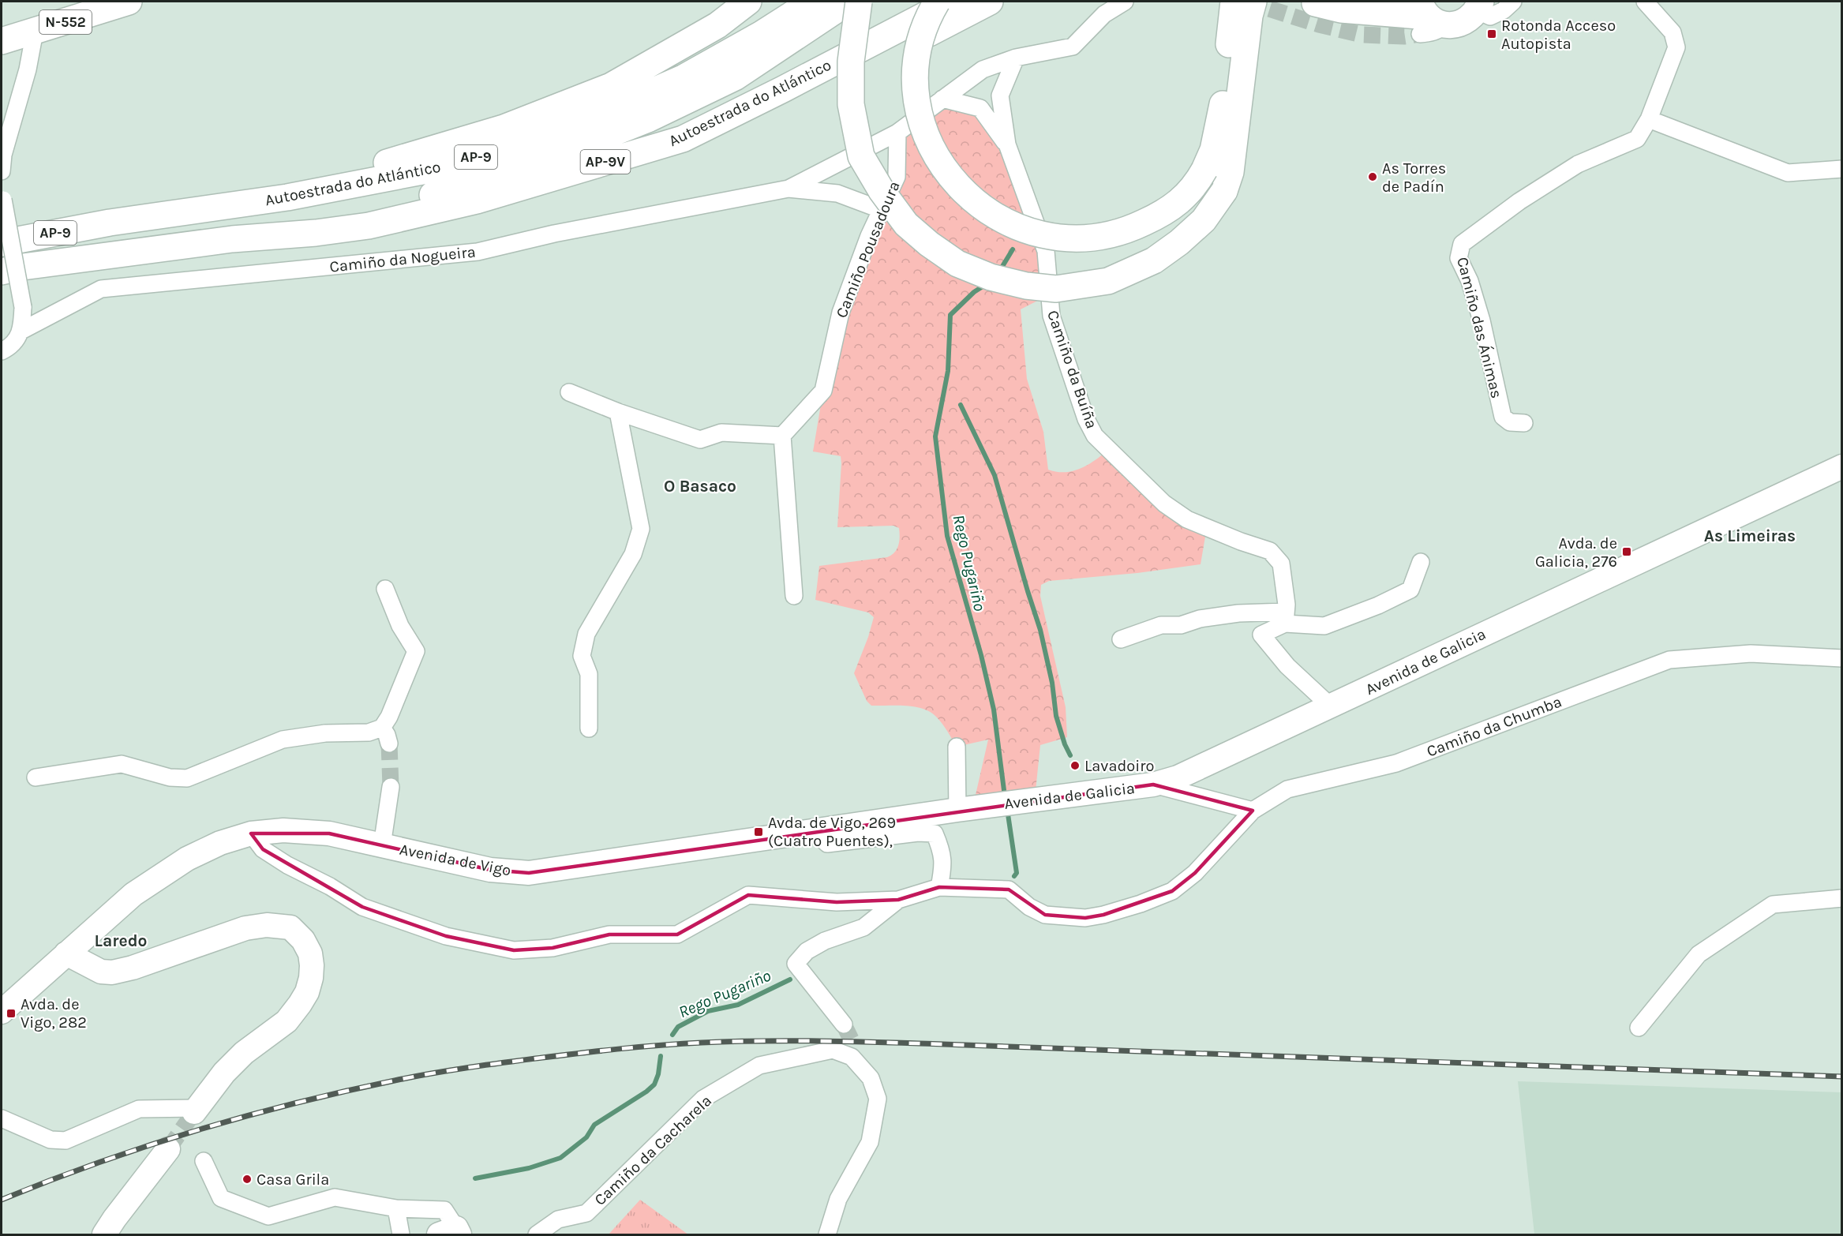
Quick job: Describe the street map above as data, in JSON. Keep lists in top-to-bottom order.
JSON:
{
  "streets": {
    "highway": [
      "N-552",
      "Autoestrada do Atlántico",
      "AP-9",
      "AP-9V"
    ],
    "main road": ["Avenida de Galicia", "Avenida de Vigo"],
    "street": [
      "Camiño Pousadoura",
      "Camiño da Nogueira",
      "Camiño das Ánimas",
      "Camiño da Buíña",
      "Camiño da Chumba",
      "Camiño da Cacharela"
    ]
  },
  "crossings": [
    ["Camiño Pousadoura", "Camiño da Nogueira"],
    ["Camiño da Nogueira", "Camiño da Buíña"],
    ["Avenida de Galicia", "Avenida de Vigo"]
  ],
  "districts": ["O Basaco", "As Limeiras", "Laredo"],
  "water": ["Rego Pugariño"],
  "places": {
    "transit": [
      "Rotonda Acceso Autopista",
      "Avda. de Galicia, 276",
      "Avda. de Vigo, 269 (Cuatro Puentes),",
      "Avda. de Vigo, 282"
    ],
    "other": ["As Torres de Padín", "Lavadoiro", "Casa Grila"]
  }
}
